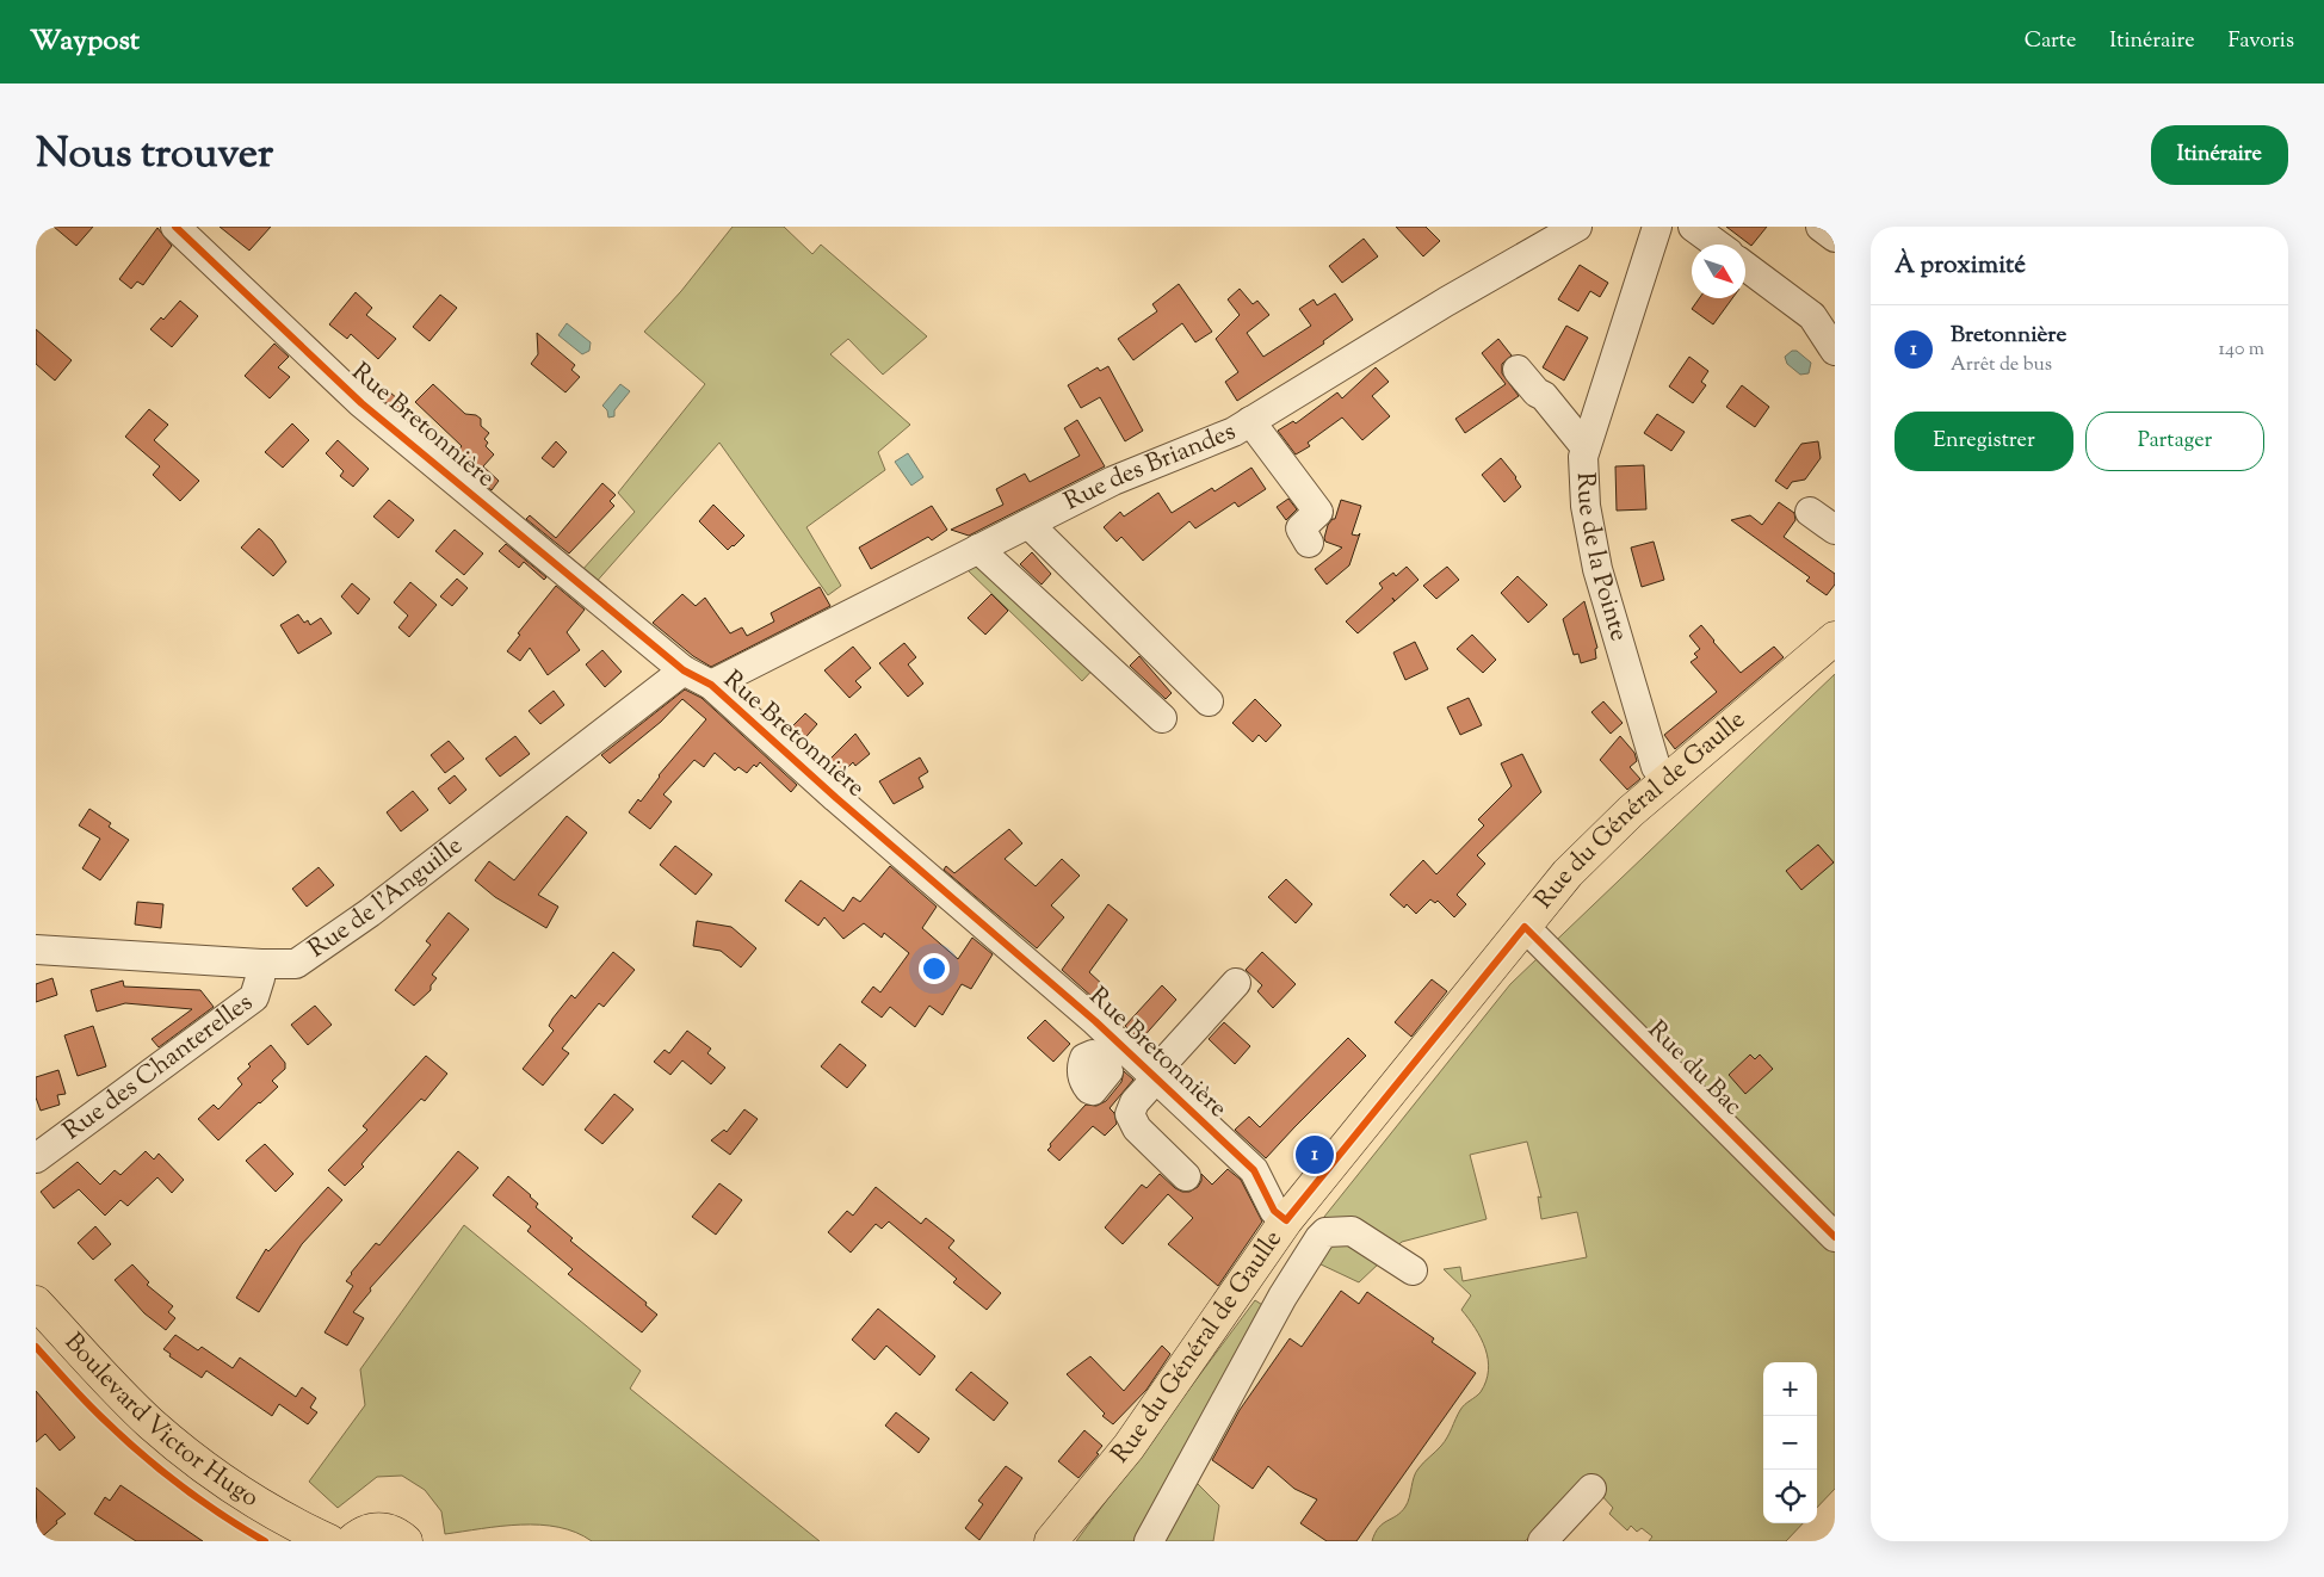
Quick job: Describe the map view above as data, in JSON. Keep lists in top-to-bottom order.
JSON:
{
  "streets": {
    "main road": ["Rue du Général de Gaulle", "Boulevard Victor Hugo"],
    "street": [
      "Rue Bretonnière",
      "Rue des Briandes",
      "Rue de la Pointe",
      "Rue de l'Anguille",
      "Rue des Chanterelles",
      "Rue du Bac"
    ]
  },
  "crossings": [
    ["Rue Bretonnière", "Rue des Briandes"],
    ["Rue Bretonnière", "Rue du Général de Gaulle"],
    ["Rue Bretonnière", "Rue de l'Anguille"],
    ["Rue de la Pointe", "Rue du Général de Gaulle"],
    ["Rue du Général de Gaulle", "Rue du Bac"],
    ["Rue de l'Anguille", "Rue des Chanterelles"]
  ],
  "north": "bottom right",
  "page": {
    "header": "Waypost",
    "nav": ["Carte", "Itinéraire", "Favoris"],
    "title": "Nous trouver",
    "buttons": [
      "Itinéraire",
      ["Enregistrer", "Partager"]
    ],
    "heading": "À proximité",
    "list": [
      {
        "mark": "1",
        "name": "Bretonnière",
        "note": "Arrêt de bus",
        "value": "140 m"
      }
    ],
    "pins": "1",
    "map_buttons": ["+", "−"]
  }
}
